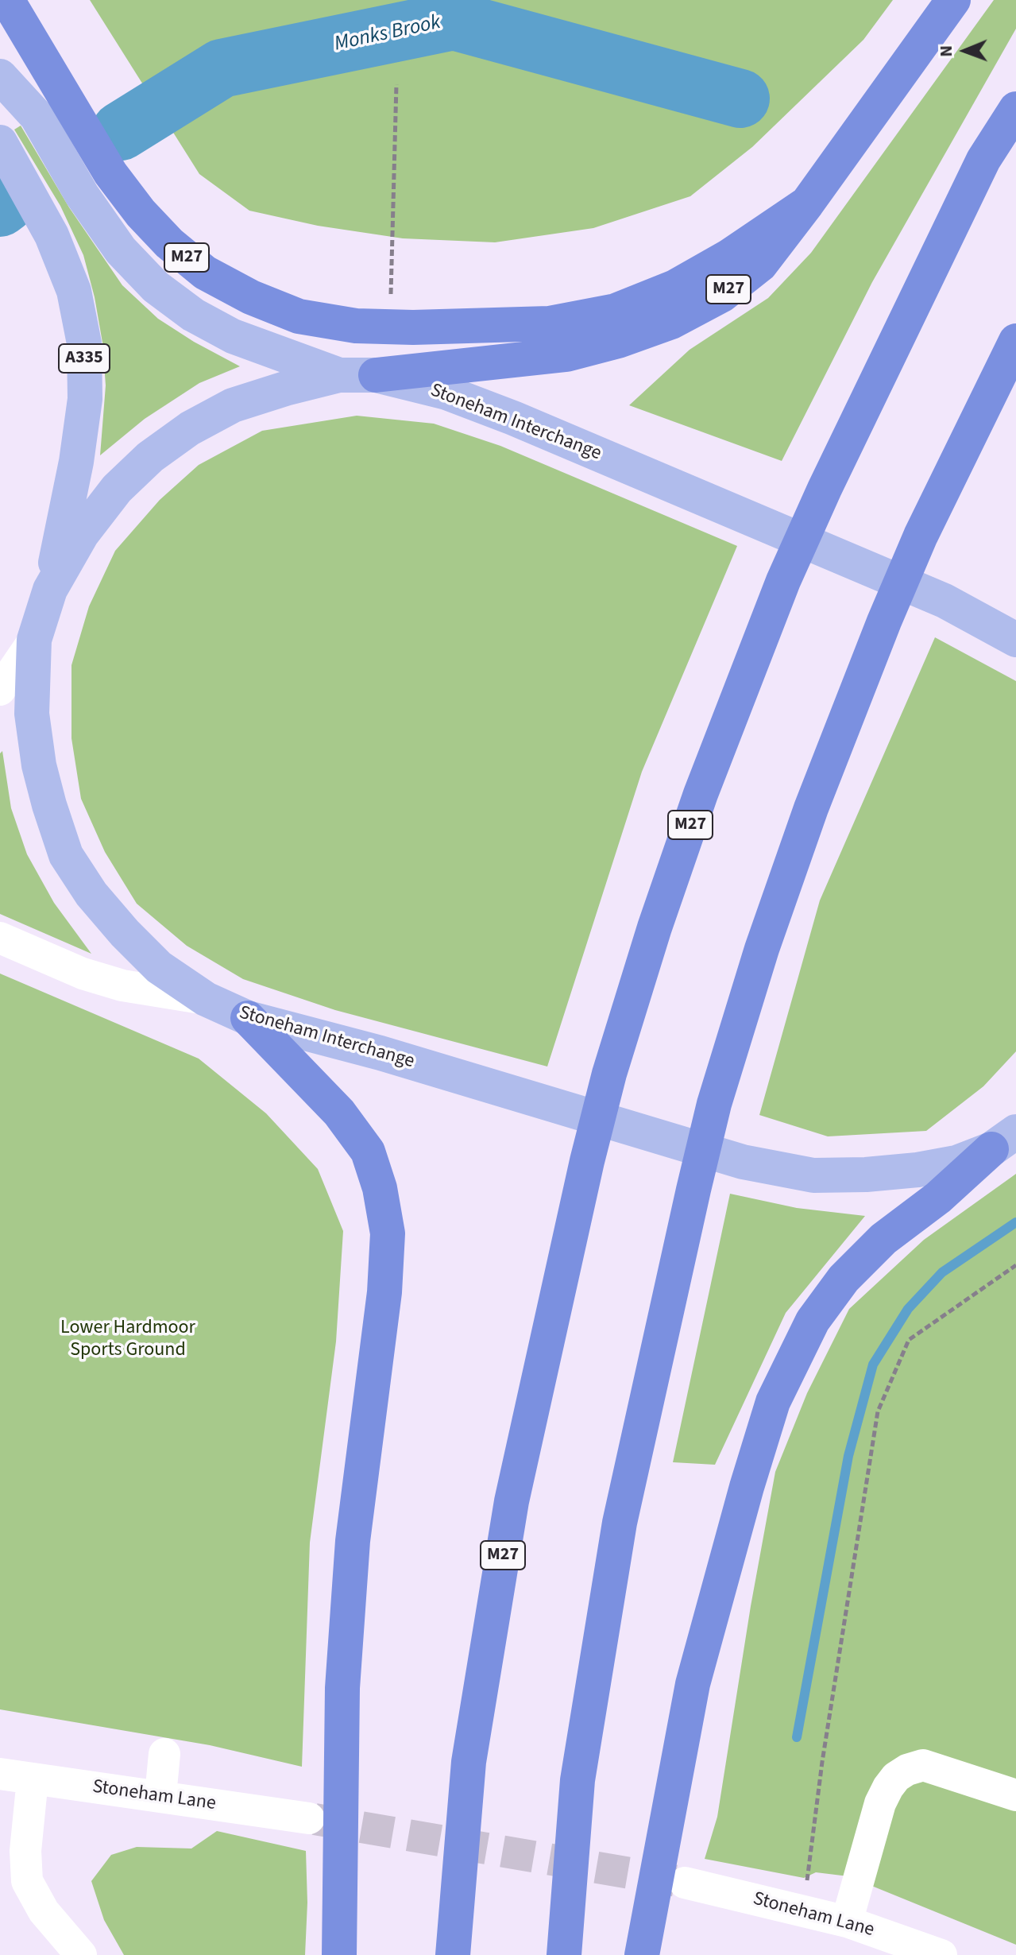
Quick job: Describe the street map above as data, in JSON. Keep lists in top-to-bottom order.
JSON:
{
  "streets": {
    "highway": ["M27"],
    "main road": ["A335", "Stoneham Interchange"],
    "street": ["Stoneham Lane"]
  },
  "crossings": [
    ["M27", "Stoneham Interchange"],
    ["A335", "Stoneham Interchange"]
  ],
  "water": ["Monks Brook"],
  "parks": ["Lower Hardmoor Sports Ground"],
  "north": "left"
}
